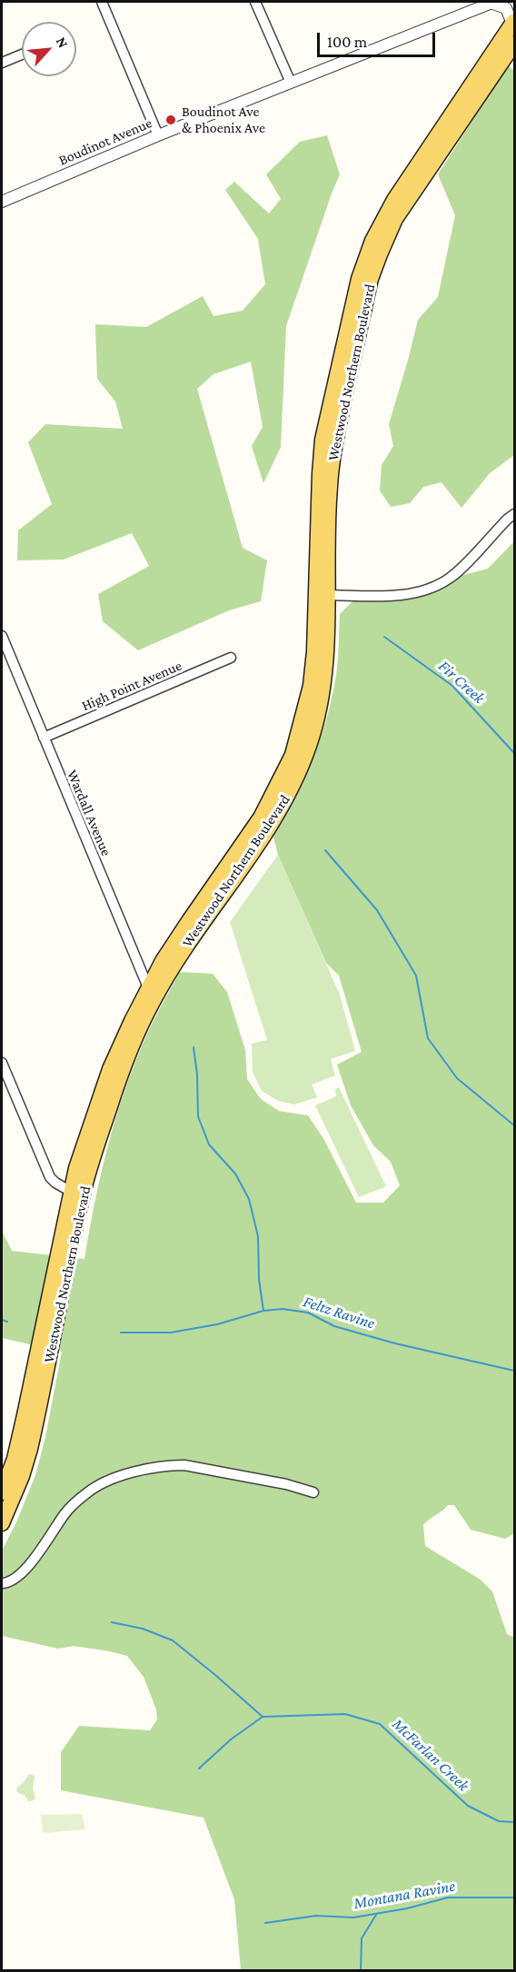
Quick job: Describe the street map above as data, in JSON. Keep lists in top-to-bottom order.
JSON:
{
  "streets": {
    "main road": ["Westwood Northern Boulevard"],
    "street": ["Boudinot Avenue", "High Point Avenue", "Wardall Avenue"]
  },
  "crossings": [
    ["Westwood Northern Boulevard", "Wardall Avenue"],
    ["High Point Avenue", "Wardall Avenue"]
  ],
  "water": [
    "Fir Creek",
    "Feltz Ravine",
    "McFarlan Creek",
    "Montana Ravine"
  ],
  "places": ["Boudinot Ave & Phoenix Ave"],
  "scale_bar": "100 m",
  "north": "top right"
}
